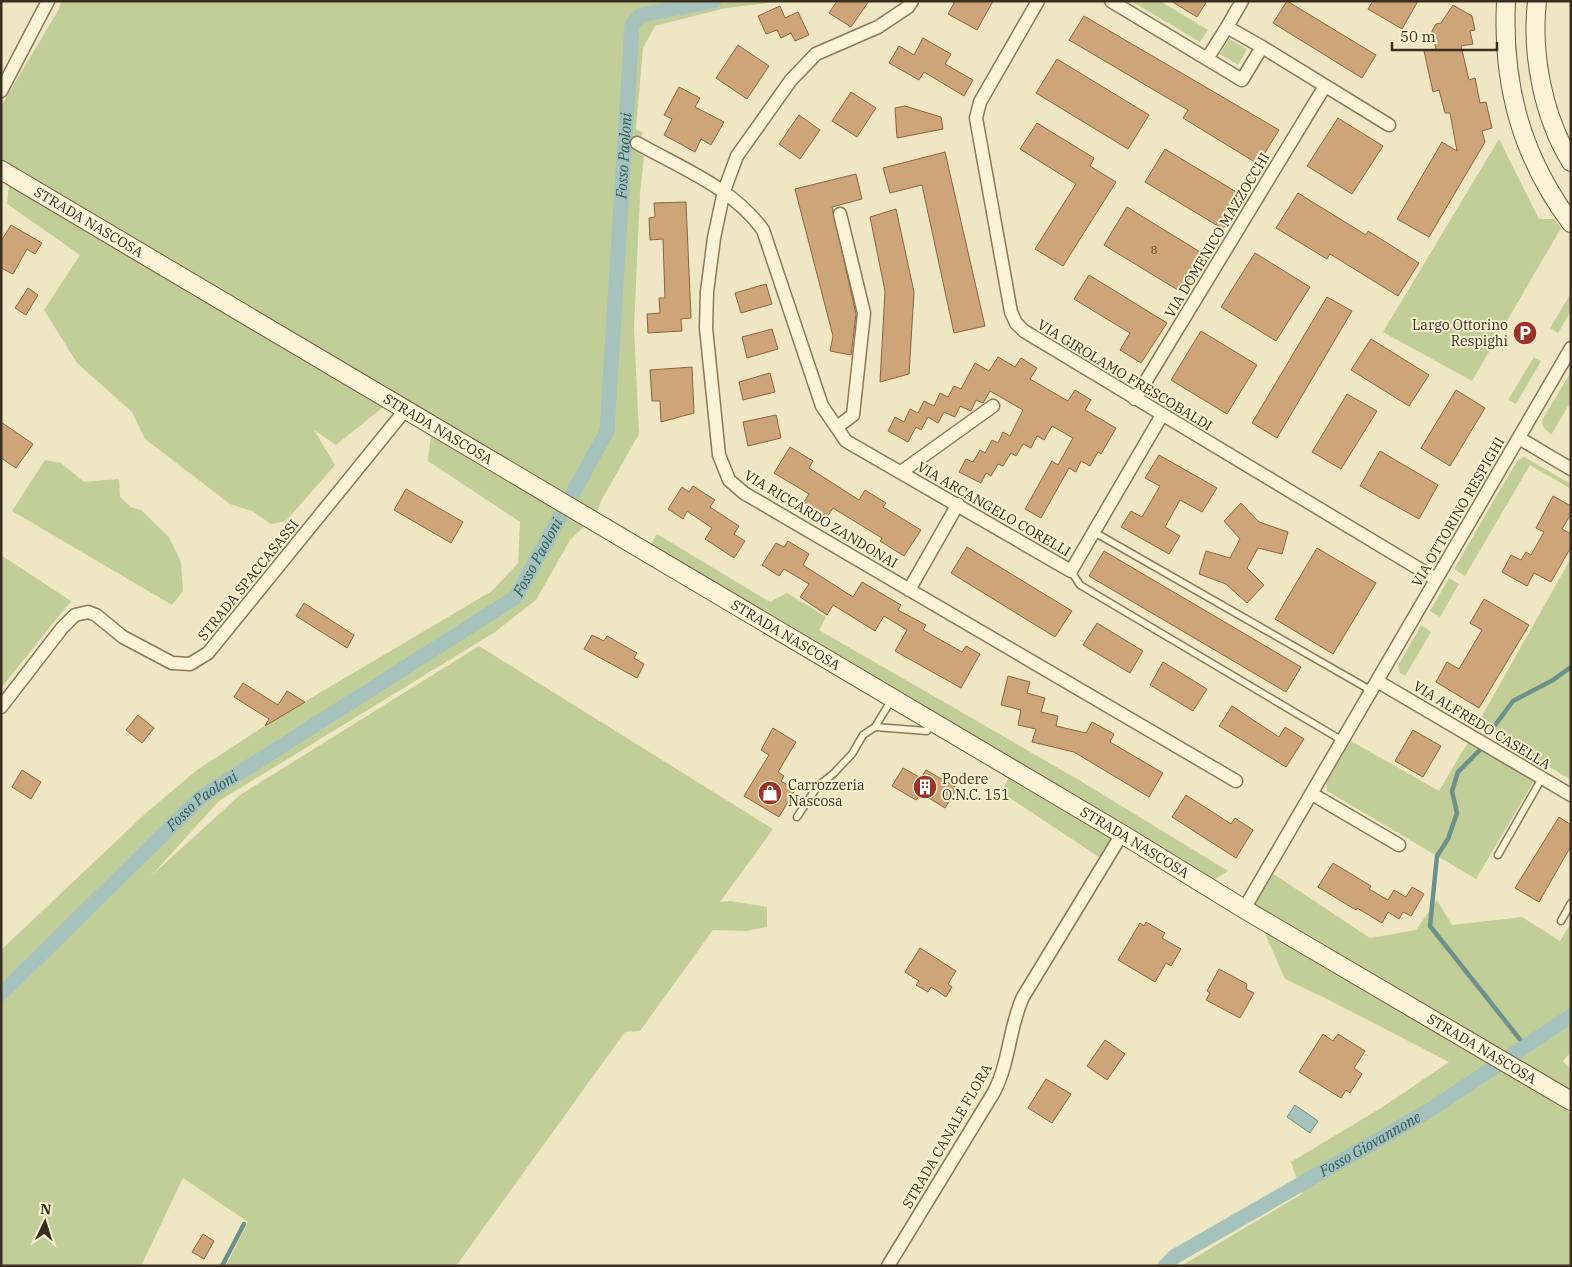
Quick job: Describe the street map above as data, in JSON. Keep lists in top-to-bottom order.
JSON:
{
  "streets": {
    "street": [
      "STRADA NASCOSA",
      "VIA DOMENICO MAZZOCCHI",
      "VIA GIROLAMO FRESCOBALDI",
      "VIA ARCANGELO CORELLI",
      "VIA OTTORINO RESPIGHI",
      "VIA RICCARDO ZANDONAI",
      "STRADA SPACCASASSI",
      "VIA ALFREDO CASELLA",
      "STRADA CANALE FLORA"
    ]
  },
  "crossings": [
    ["STRADA NASCOSA", "VIA OTTORINO RESPIGHI"],
    ["STRADA NASCOSA", "STRADA SPACCASASSI"],
    ["STRADA NASCOSA", "STRADA CANALE FLORA"],
    ["VIA DOMENICO MAZZOCCHI", "VIA GIROLAMO FRESCOBALDI"],
    ["VIA GIROLAMO FRESCOBALDI", "VIA ARCANGELO CORELLI"],
    ["VIA GIROLAMO FRESCOBALDI", "VIA OTTORINO RESPIGHI"],
    ["VIA ARCANGELO CORELLI", "VIA RICCARDO ZANDONAI"],
    ["VIA OTTORINO RESPIGHI", "VIA ALFREDO CASELLA"]
  ],
  "water": ["Fosso Paoloni", "Fosso Giovannone"],
  "places": {
    "parking": ["Largo Ottorino Respighi"],
    "building": ["Podere O.N.C. 151"],
    "shop": ["Carrozzeria Nascosa"]
  },
  "house_numbers": ["8"],
  "scale_bar": "50 m",
  "north": "top"
}
